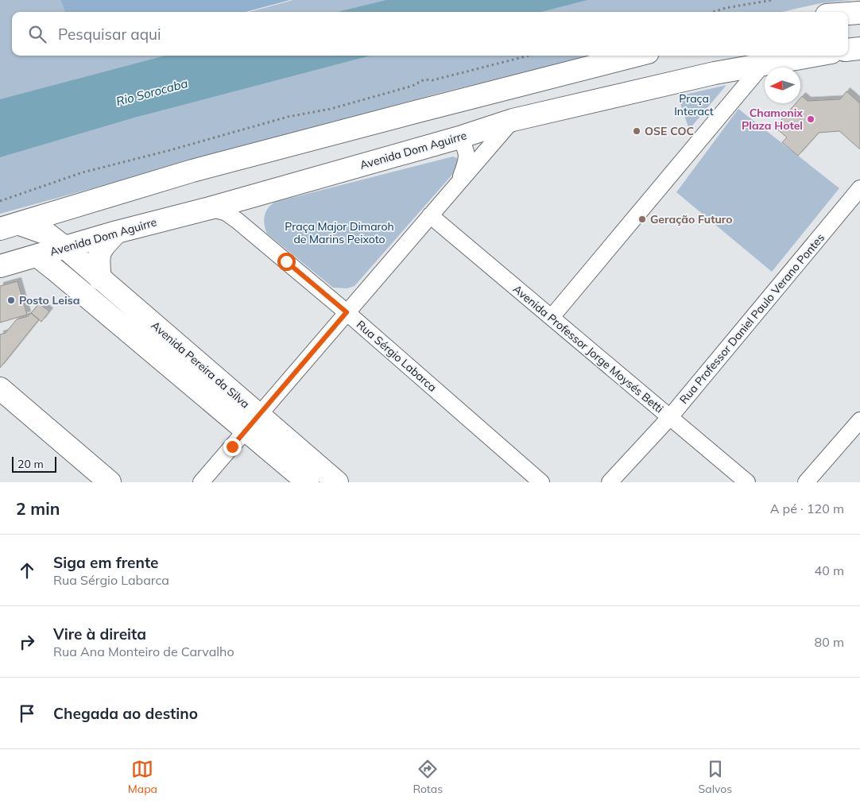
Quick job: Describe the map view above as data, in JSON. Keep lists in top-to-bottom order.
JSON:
{
  "streets": {
    "main road": ["Avenida Dom Aguirre", "Avenida Pereira da Silva"],
    "street": ["Rua Professor Daniel Paulo Verano Pontes", "Avenida Professor Jorge Moysés Betti", "Rua Sérgio Labarca"]
  },
  "crossings": [
    ["Avenida Dom Aguirre", "Rua Sérgio Labarca"],
    ["Avenida Dom Aguirre", "Avenida Pereira da Silva"],
    ["Rua Professor Daniel Paulo Verano Pontes", "Avenida Professor Jorge Moysés Betti"]
  ],
  "water": ["Rio Sorocaba"],
  "parks": ["Praça Interact", "Praça Major Dimaroh de Marins Peixoto"],
  "places": [
    "Chamonix Plaza Hotel",
    "OSE COC",
    "Geração Futuro",
    "Posto Leisa"
  ],
  "scale_bar": "20 m",
  "north": "left",
  "page": {
    "search": "Pesquisar aqui",
    "scale": "20 m",
    "heading": ["2 min", "A pé · 120 m"],
    "list": [
      ["Siga em frente", "Rua Sérgio Labarca", "40 m"],
      ["Vire à direita", "Rua Ana Monteiro de Carvalho", "80 m"],
      "Chegada ao destino"
    ],
    "nav": ["Mapa", "Rotas", "Salvos"]
  }
}
